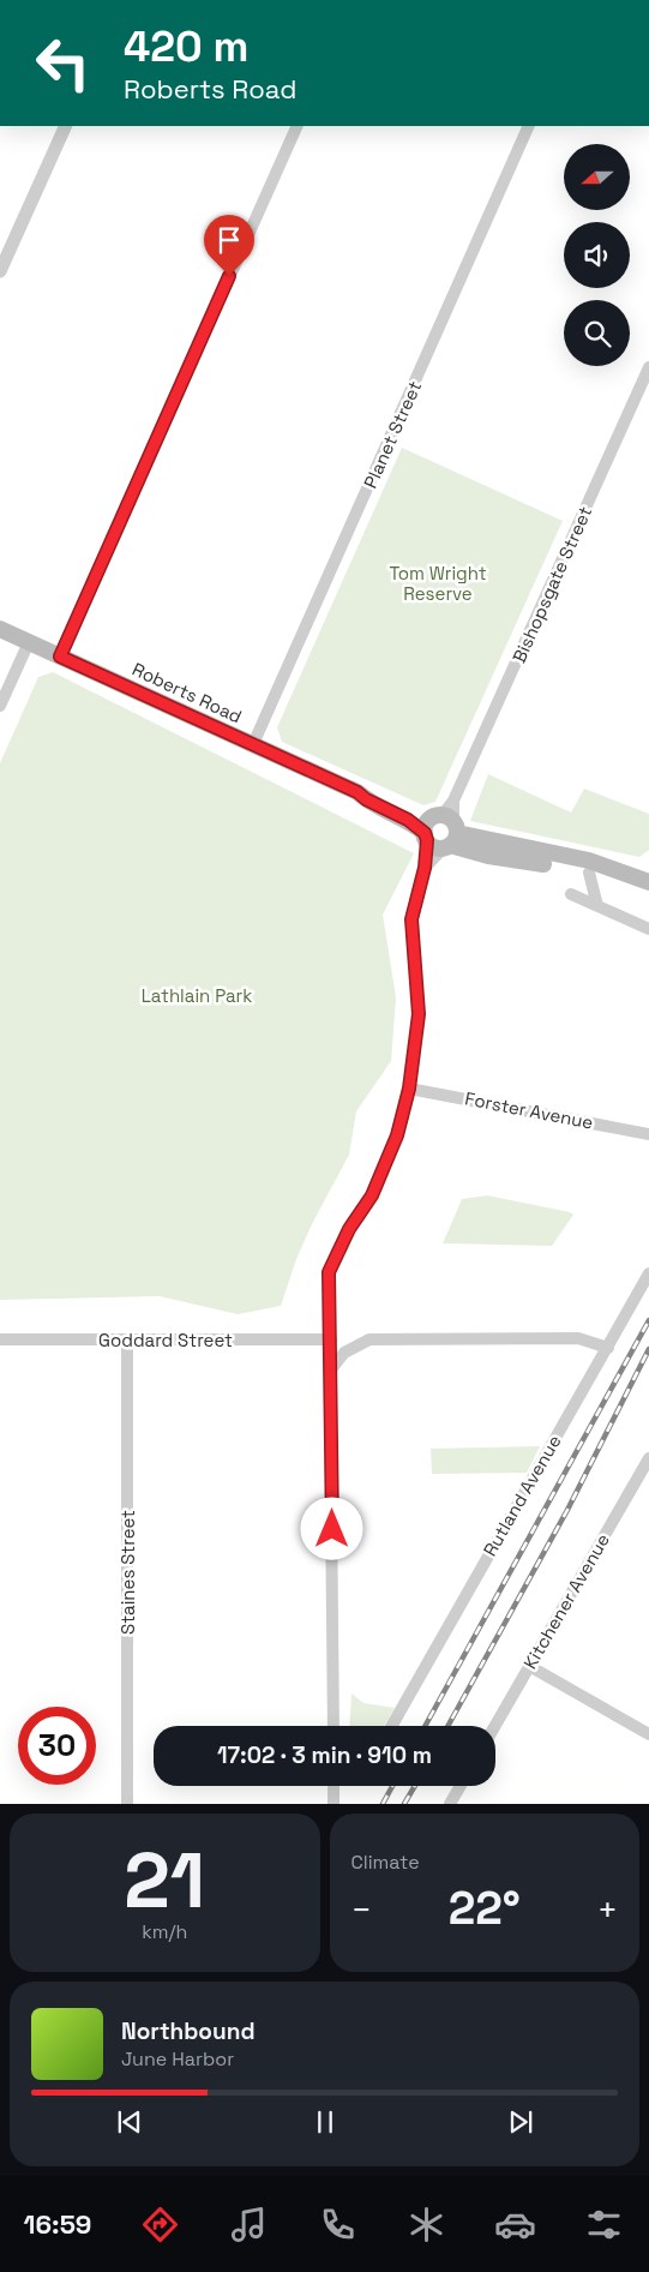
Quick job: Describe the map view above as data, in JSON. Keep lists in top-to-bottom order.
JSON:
{
  "streets": {
    "main road": ["Roberts Road"],
    "street": [
      "Planet Street",
      "Bishopsgate Street",
      "Forster Avenue",
      "Goddard Street",
      "Rutland Avenue",
      "Staines Street",
      "Kitchener Avenue"
    ]
  },
  "crossings": [
    ["Planet Street", "Roberts Road"],
    ["Bishopsgate Street", "Roberts Road"],
    ["Bishopsgate Street", "Forster Avenue"],
    ["Bishopsgate Street", "Goddard Street"],
    ["Goddard Street", "Staines Street"]
  ],
  "parks": ["Tom Wright Reserve", "Lathlain Park"],
  "north": "left",
  "page": {
    "turn": ["420 m", "Roberts Road"],
    "limit": "30",
    "trip": "17:02 · 3 min · 910 m",
    "tile": [
      ["21", "km/h"],
      "Climate"
    ],
    "heat": ["−", "22°", "+"],
    "song": ["Northbound", "June Harbor"],
    "tabs": "16:59"
  }
}
